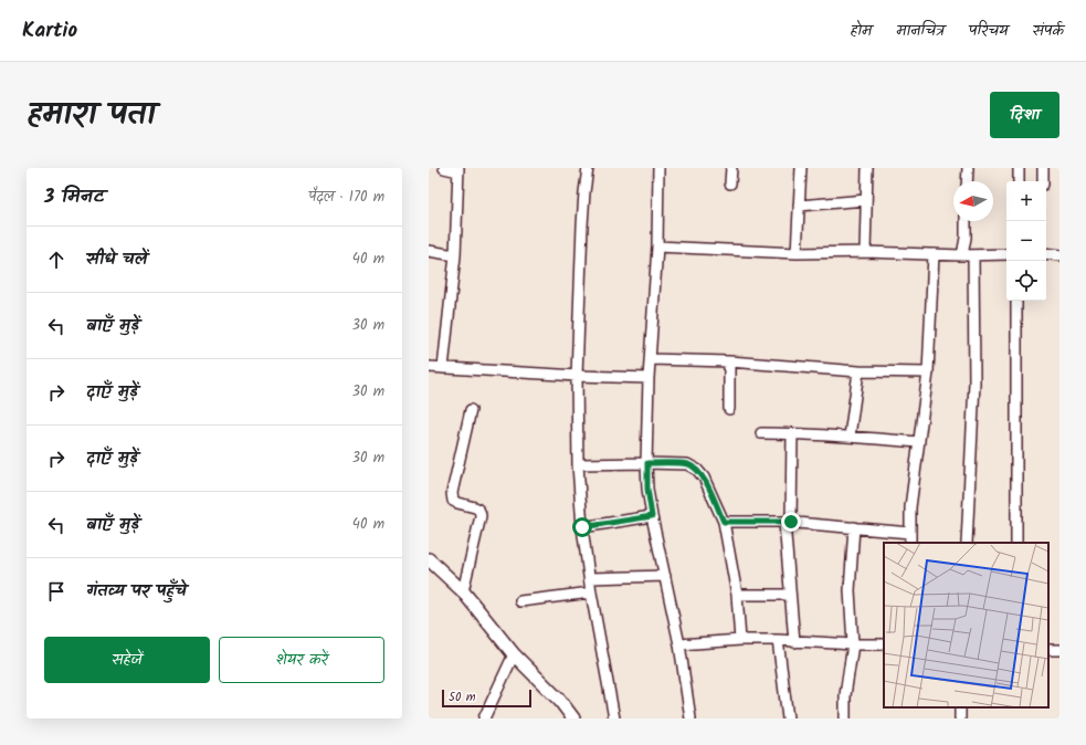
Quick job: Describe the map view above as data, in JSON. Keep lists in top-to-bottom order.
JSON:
{
  "scale_bar": "50 m",
  "north": "left",
  "page": {
    "header": "Kartio",
    "nav": [
      "होम",
      "मानचित्र",
      "परिचय",
      "संपर्क"
    ],
    "title": "हमारा पता",
    "buttons": [
      "दिशा",
      ["सहेजें", "शेयर करें"]
    ],
    "heading": ["3 मिनट", "पैदल · 170 m"],
    "map_buttons": ["+", "−"],
    "list": [
      ["सीधे चलें", "40 m"],
      ["बाएँ मुड़ें", "30 m"],
      ["दाएँ मुड़ें", "30 m"],
      ["दाएँ मुड़ें", "30 m"],
      ["बाएँ मुड़ें", "40 m"],
      "गंतव्य पर पहुँचे"
    ],
    "scale": "50 m"
  }
}
